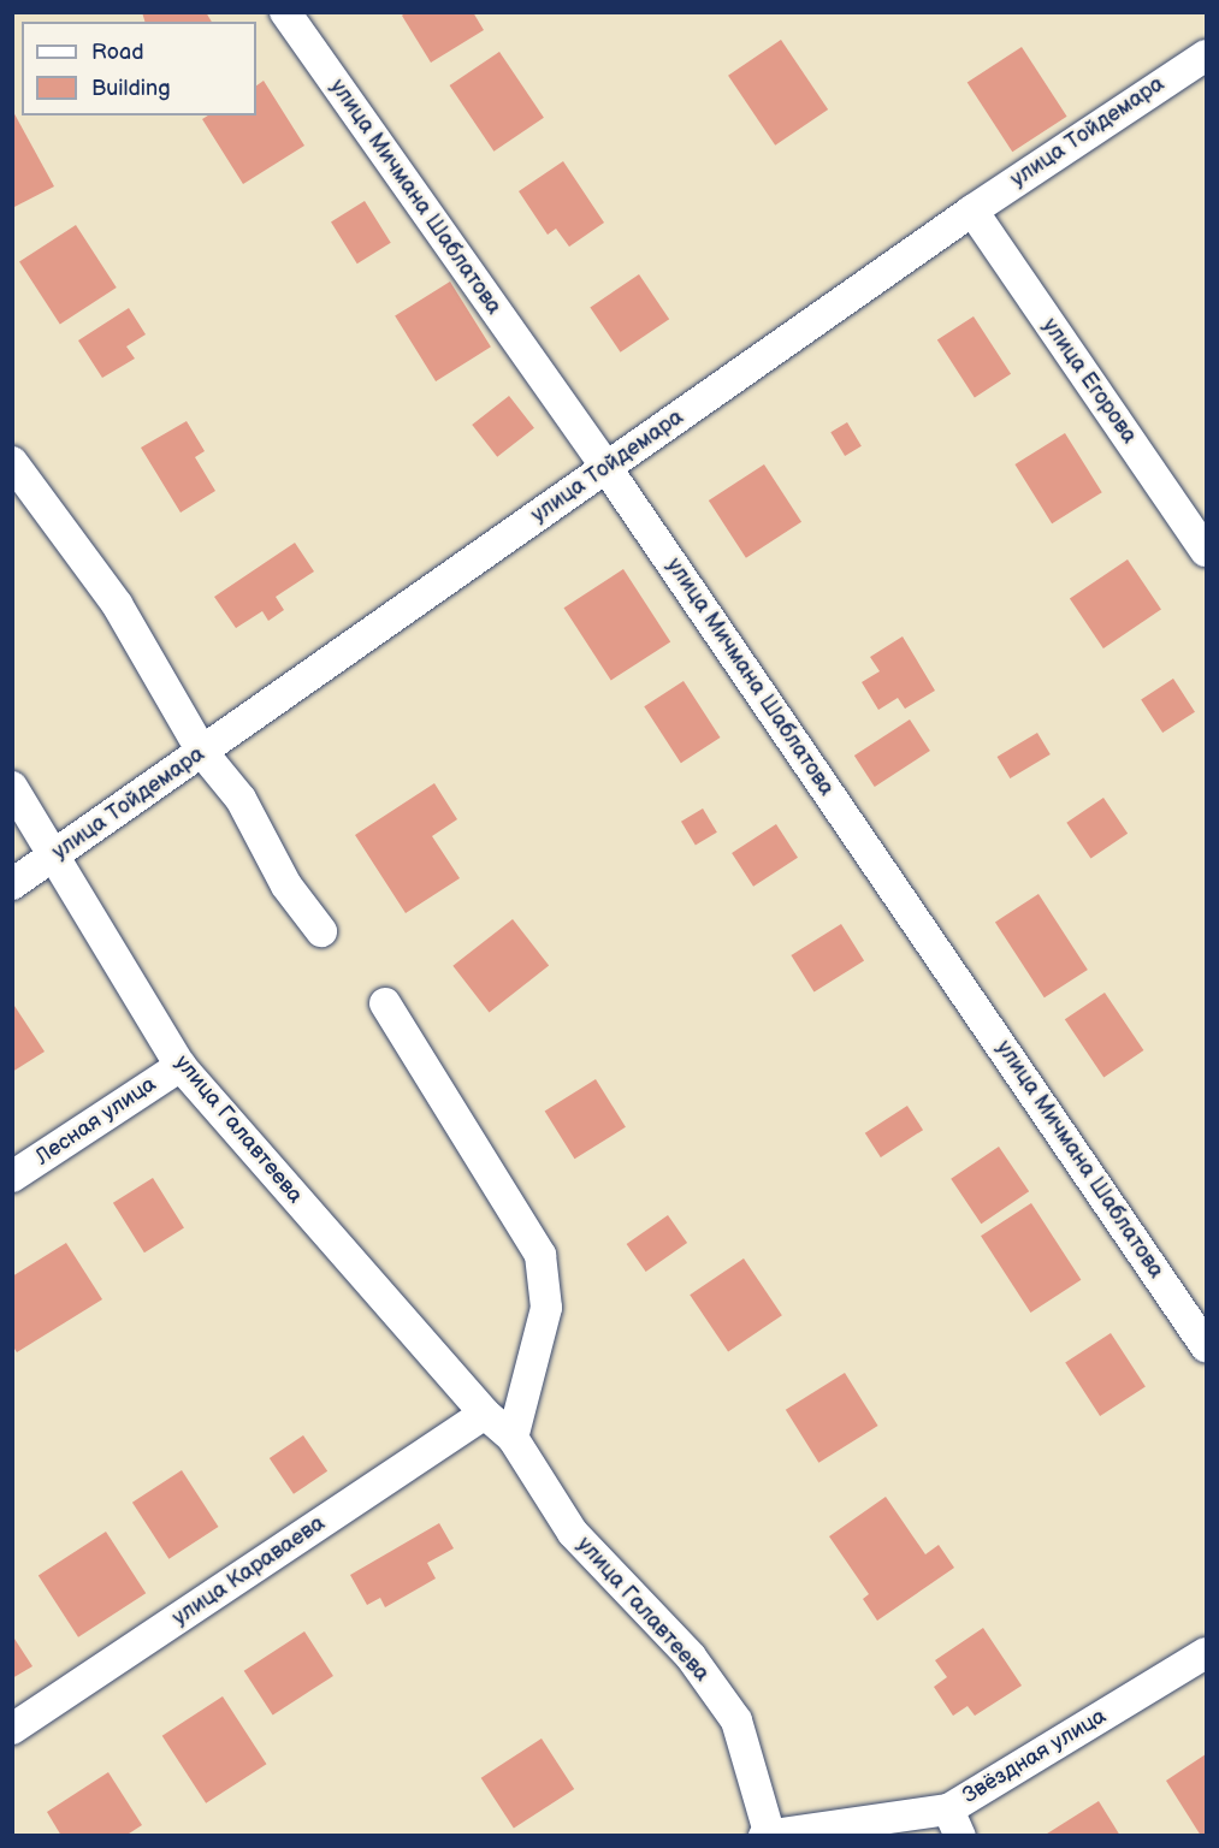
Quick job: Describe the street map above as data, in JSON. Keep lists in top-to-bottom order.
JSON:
{
  "streets": {
    "street": [
      "улица Тойдемара",
      "улица Мичмана Шаблатова",
      "улица Егорова",
      "Лесная улица",
      "улица Галавтеева",
      "улица Караваева",
      "Звёздная улица"
    ]
  },
  "crossings": [
    ["улица Тойдемара", "улица Мичмана Шаблатова"],
    ["улица Тойдемара", "улица Егорова"],
    ["улица Тойдемара", "улица Галавтеева"],
    ["Лесная улица", "улица Галавтеева"],
    ["улица Галавтеева", "улица Караваева"],
    ["улица Галавтеева", "Звёздная улица"]
  ],
  "legend": ["Road", "Building"]
}
